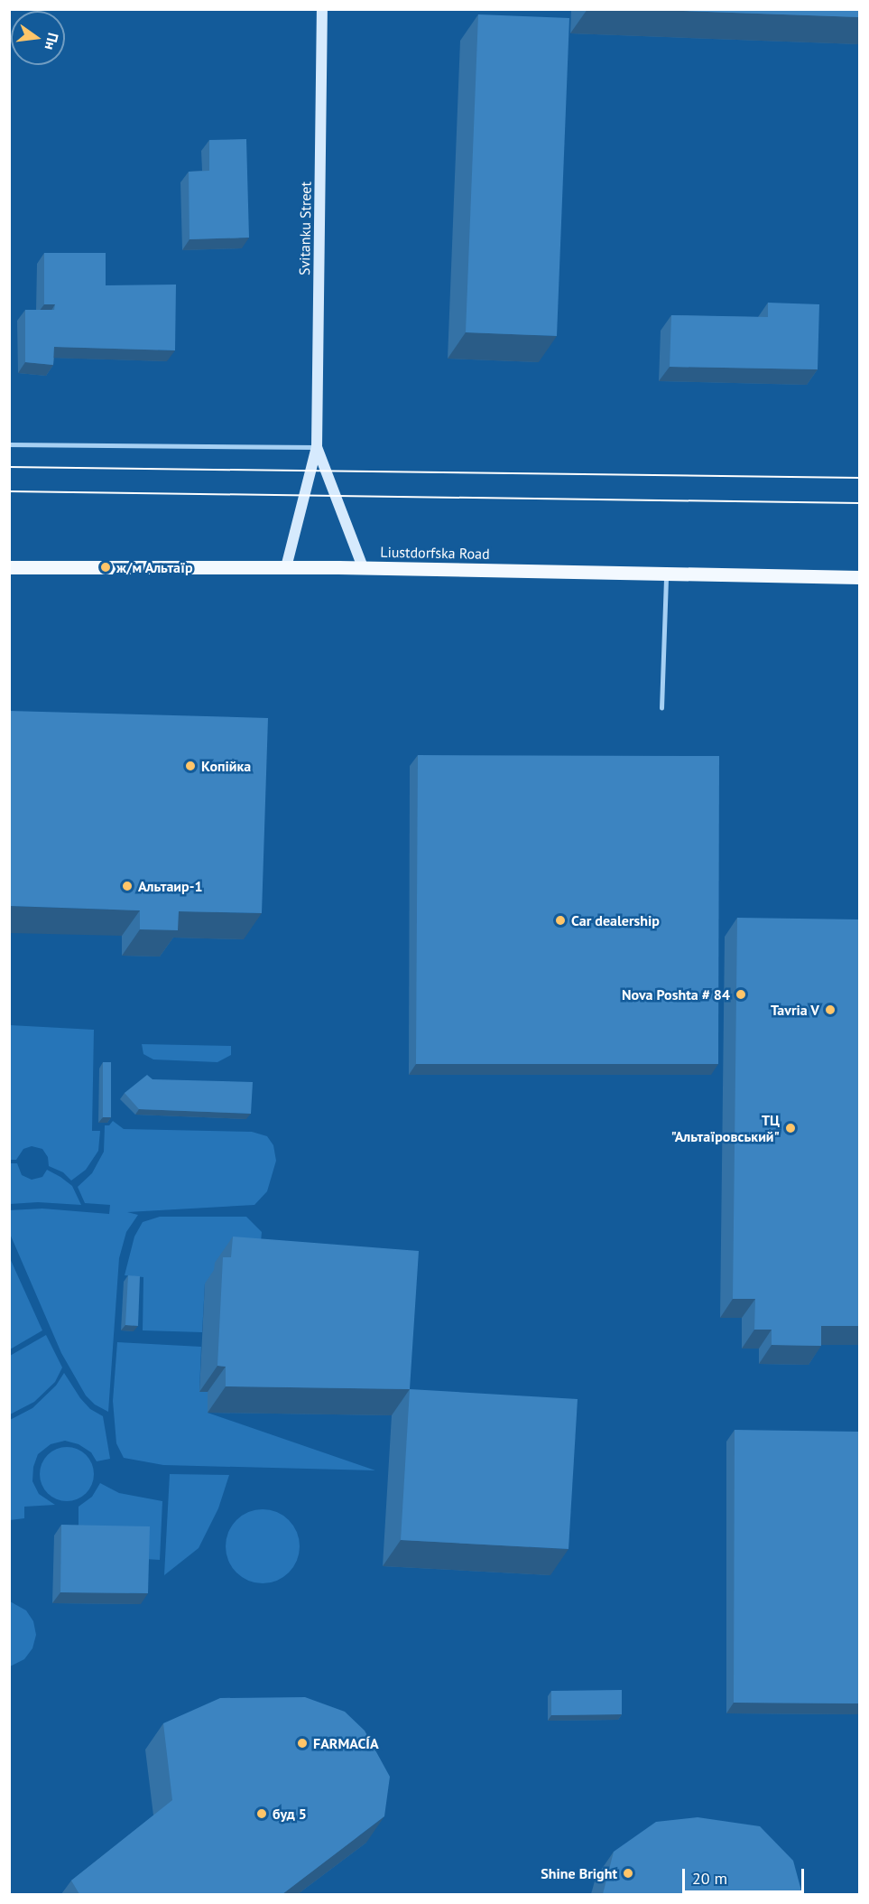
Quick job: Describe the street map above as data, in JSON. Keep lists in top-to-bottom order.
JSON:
{
  "streets": {
    "main road": ["Liustdorfska Road"],
    "street": ["Svitanku Street"]
  },
  "crossings": [
    ["Svitanku Street", "Liustdorfska Road"]
  ],
  "places": [
    "ж/м Альтаїр",
    "Копійка",
    "Альтаир-1",
    "Car dealership",
    "Nova Poshta # 84",
    "Tavria V",
    "ТЦ \"Альтаїровський\"",
    "FARMACÍA",
    "буд 5",
    "Shine Bright"
  ],
  "scale_bar": "20 m",
  "north": "right"
}
